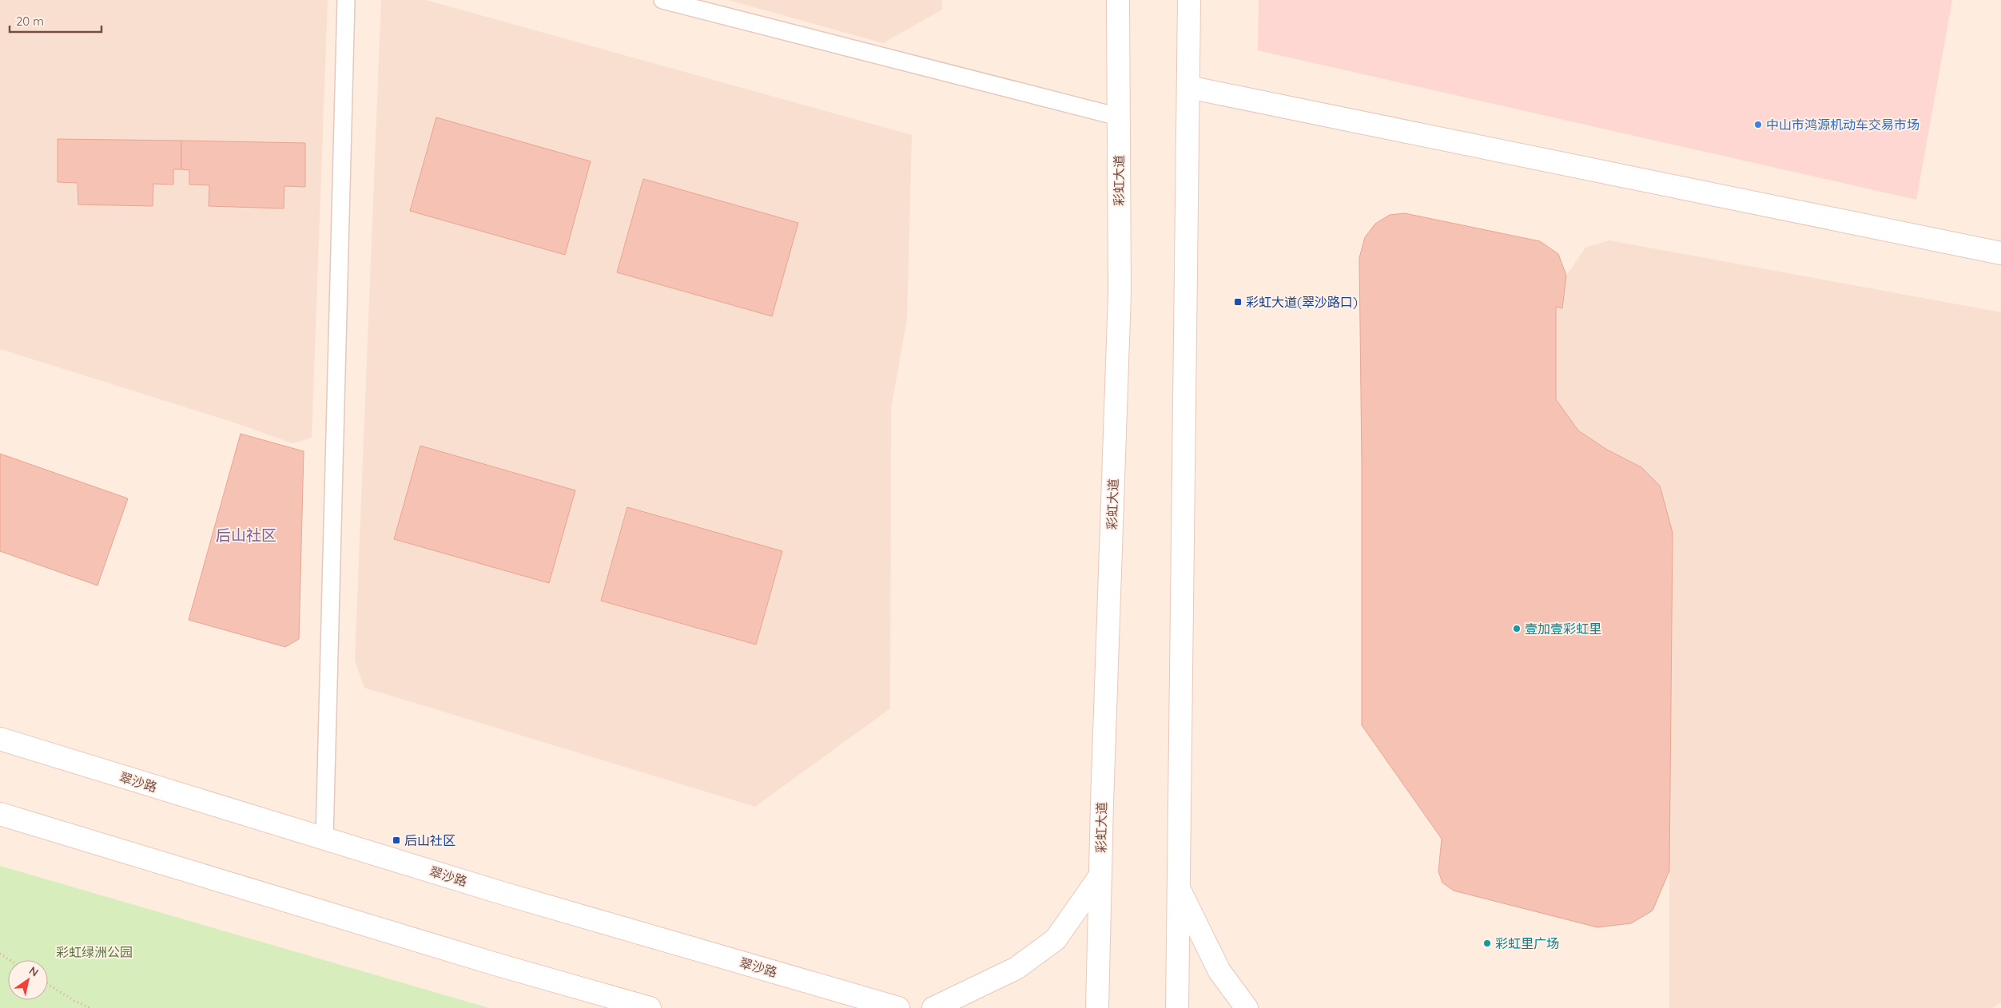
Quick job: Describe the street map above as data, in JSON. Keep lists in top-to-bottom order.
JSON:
{
  "streets": {
    "main road": ["彩虹大道", "翠沙路"]
  },
  "districts": ["后山社区"],
  "parks": ["彩虹绿洲公园"],
  "places": {
    "other": ["中山市鸿源机动车交易市场", "壹加壹彩虹里", "彩虹里广场"],
    "transit": ["彩虹大道(翠沙路口)", "后山社区"]
  },
  "scale_bar": "20 m",
  "north": "top right"
}
